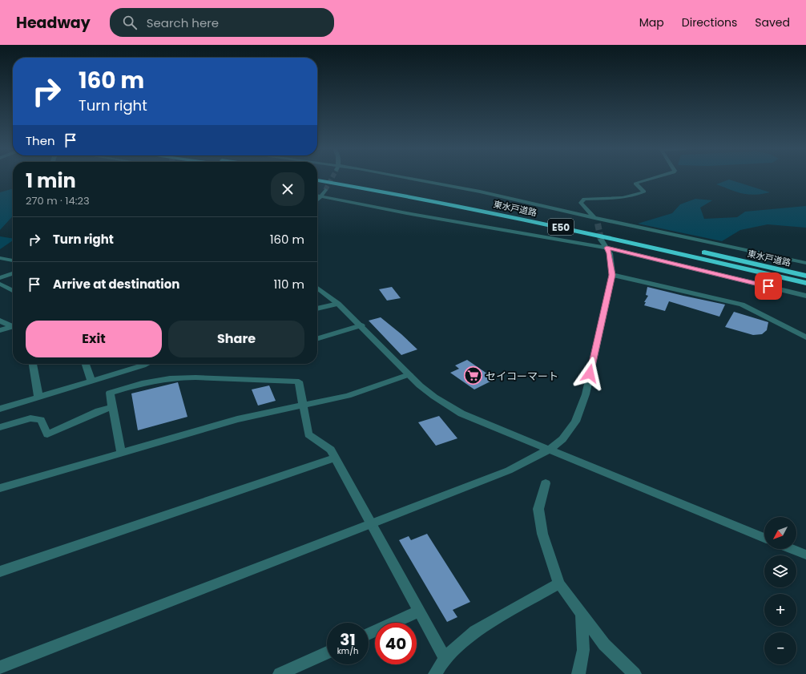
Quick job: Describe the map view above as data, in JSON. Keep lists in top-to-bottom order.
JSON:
{
  "streets": {
    "highway": ["東水戸道路", "E50"]
  },
  "places": {
    "supermarket": ["セイコーマート"]
  },
  "north": "bottom left",
  "page": {
    "header": "Headway",
    "search": "Search here",
    "nav": ["Map", "Directions", "Saved"],
    "turn": ["160 m", "Turn right"],
    "then": "Then",
    "heading": ["1 min", "270 m · 14:23"],
    "list": [
      {
        "name": "Turn right",
        "value": "160 m"
      },
      {
        "name": "Arrive at destination",
        "value": "110 m"
      }
    ],
    "buttons": ["Exit", "Share"],
    "map_buttons": ["+", "−"],
    "speed": "31 km/h",
    "limit": "40"
  }
}
